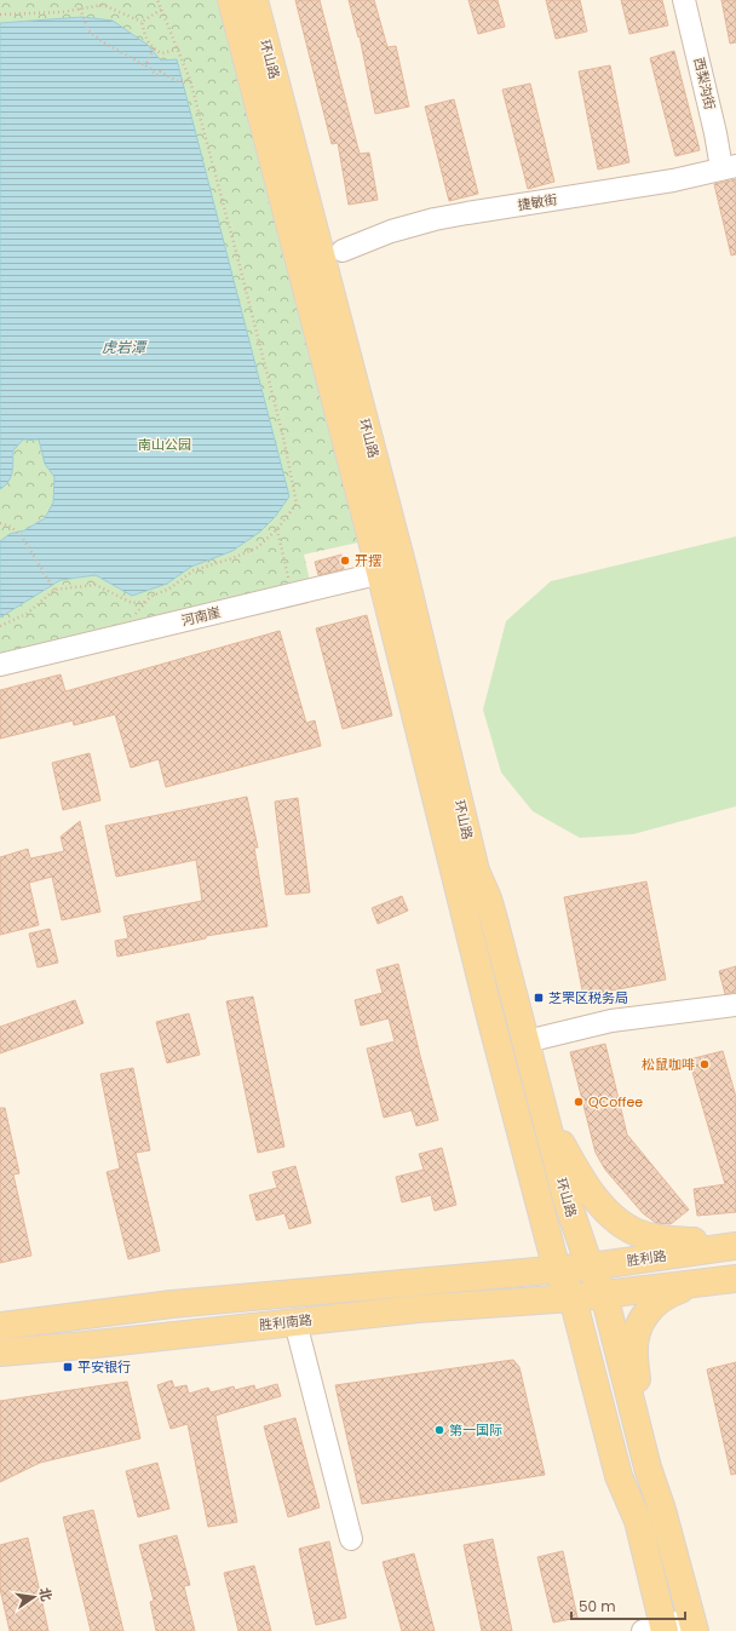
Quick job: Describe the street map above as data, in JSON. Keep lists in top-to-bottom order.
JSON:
{
  "streets": {
    "main road": ["环山路", "胜利路", "胜利南路"],
    "street": ["西梨沟街", "捷敏街", "河南崖"]
  },
  "crossings": [
    ["环山路", "河南崖"],
    ["环山路", "胜利路"],
    ["环山路", "胜利南路"],
    ["西梨沟街", "捷敏街"],
    ["胜利路", "胜利南路"]
  ],
  "water": ["虎岩潭"],
  "parks": ["南山公园"],
  "places": {
    "other": [
      "开摆",
      "松鼠咖啡",
      "QCoffee",
      "第一国际"
    ],
    "transit": ["芝罘区税务局", "平安银行"]
  },
  "scale_bar": "50 m",
  "north": "right"
}
